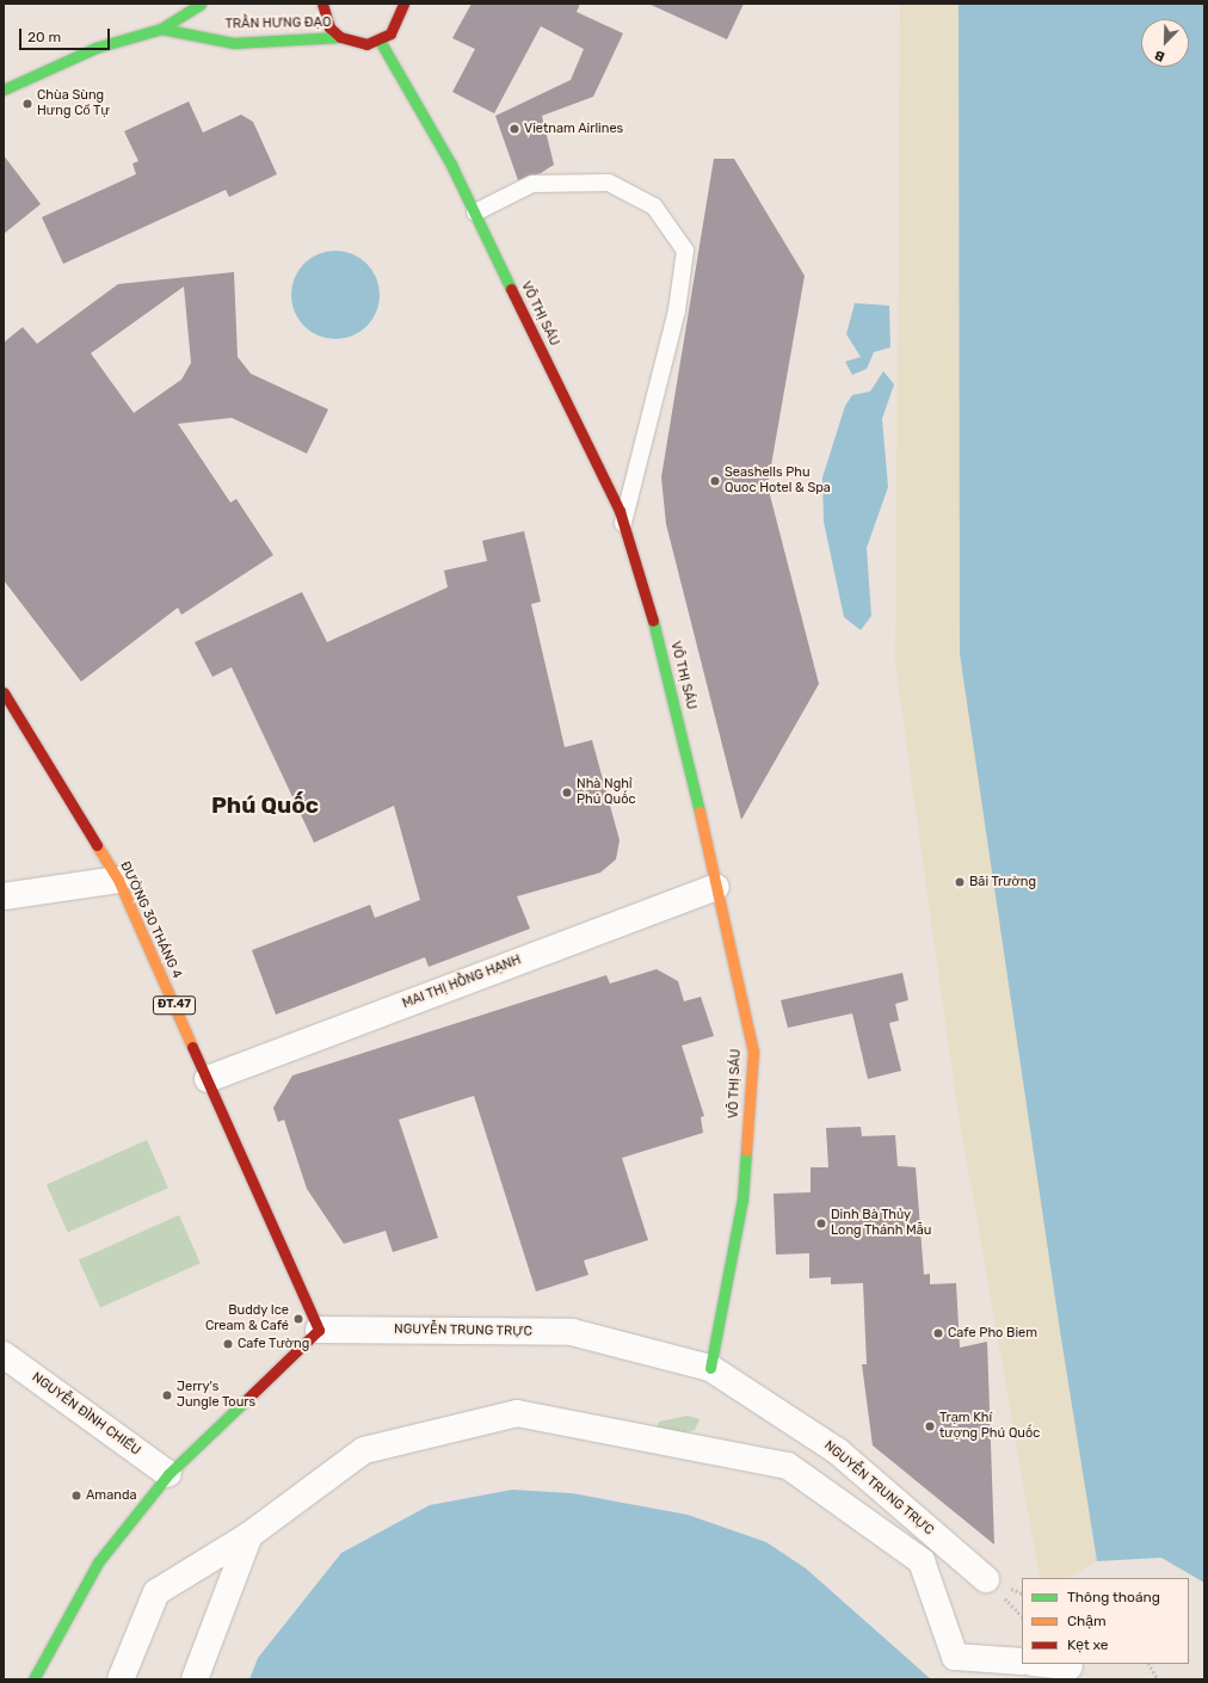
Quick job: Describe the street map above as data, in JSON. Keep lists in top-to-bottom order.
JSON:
{
  "streets": {
    "main road": [
      "TRẦN HƯNG ĐẠO",
      "VÕ THỊ SÁU",
      "ĐƯỜNG 30 THÁNG 4",
      "ĐT.47"
    ],
    "street": ["MAI THỊ HỒNG HẠNH", "NGUYỄN TRUNG TRỰC", "NGUYỄN ĐÌNH CHIỂU"]
  },
  "crossings": [
    ["TRẦN HƯNG ĐẠO", "VÕ THỊ SÁU"],
    ["VÕ THỊ SÁU", "MAI THỊ HỒNG HẠNH"],
    ["VÕ THỊ SÁU", "NGUYỄN TRUNG TRỰC"],
    ["ĐƯỜNG 30 THÁNG 4", "MAI THỊ HỒNG HẠNH"],
    ["ĐƯỜNG 30 THÁNG 4", "NGUYỄN TRUNG TRỰC"]
  ],
  "districts": ["Phú Quốc"],
  "places": [
    "Chùa Sùng Hưng Cổ Tự",
    "Vietnam Airlines",
    "Seashells Phu Quoc Hotel & Spa",
    "Nhà Nghỉ Phú Quốc",
    "Bãi Trường",
    "Dinh Bà Thủy Long Thánh Mẫu",
    "Buddy Ice Cream & Café",
    "Cafe Pho Biem",
    "Cafe Tường",
    "Jerry's Jungle Tours",
    "Trạm Khí tượng Phú Quốc",
    "Amanda"
  ],
  "legend": ["Thông thoáng", "Chậm", "Kẹt xe"],
  "scale_bar": "20 m",
  "north": "bottom left"
}
